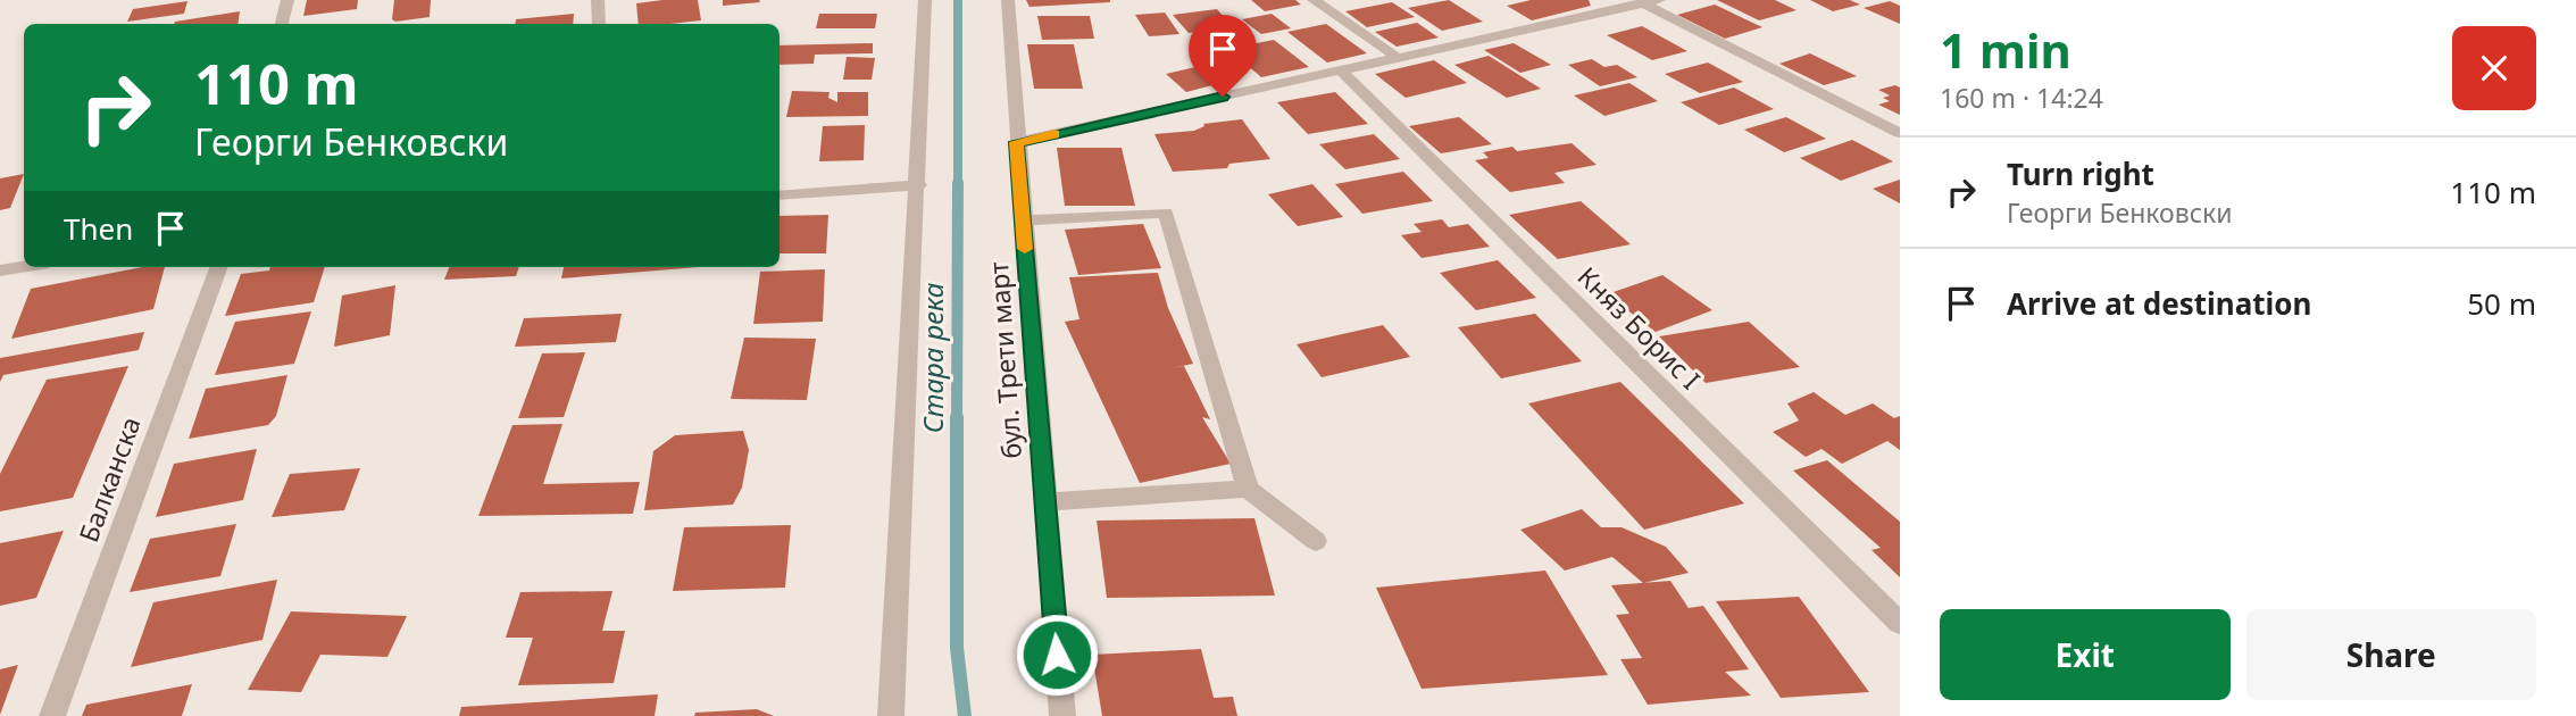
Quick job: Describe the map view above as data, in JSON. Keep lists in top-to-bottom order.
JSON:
{
  "streets": {
    "street": ["Княз Борис I", "бул. Трети март", "Балканска"]
  },
  "water": ["Стара река"],
  "page": {
    "heading": ["1 min", "160 m · 14:24"],
    "turn": ["110 m", "Георги Бенковски"],
    "list": [
      {
        "name": "Turn right",
        "note": "Георги Бенковски",
        "value": "110 m"
      },
      {
        "name": "Arrive at destination",
        "value": "50 m"
      }
    ],
    "then": "Then",
    "buttons": ["Exit", "Share"]
  }
}
